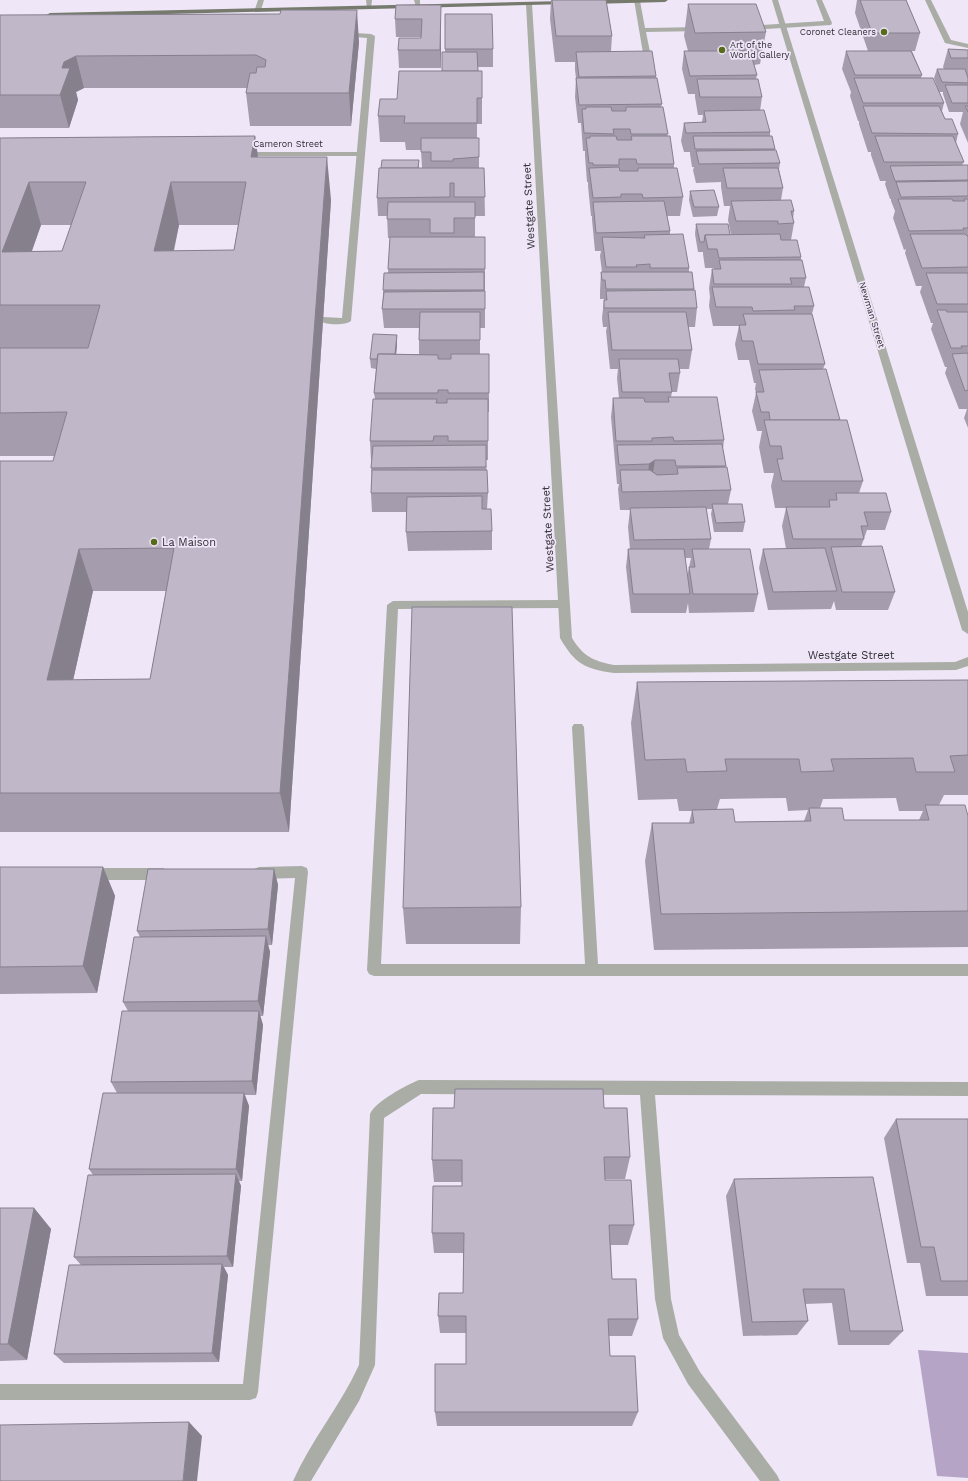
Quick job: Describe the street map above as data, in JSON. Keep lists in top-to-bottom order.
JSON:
{
  "streets": {
    "street": ["Cameron Street", "Westgate Street", "Newman Street"]
  },
  "places": ["Coronet Cleaners", "Art of the World Gallery", "La Maison"]
}
